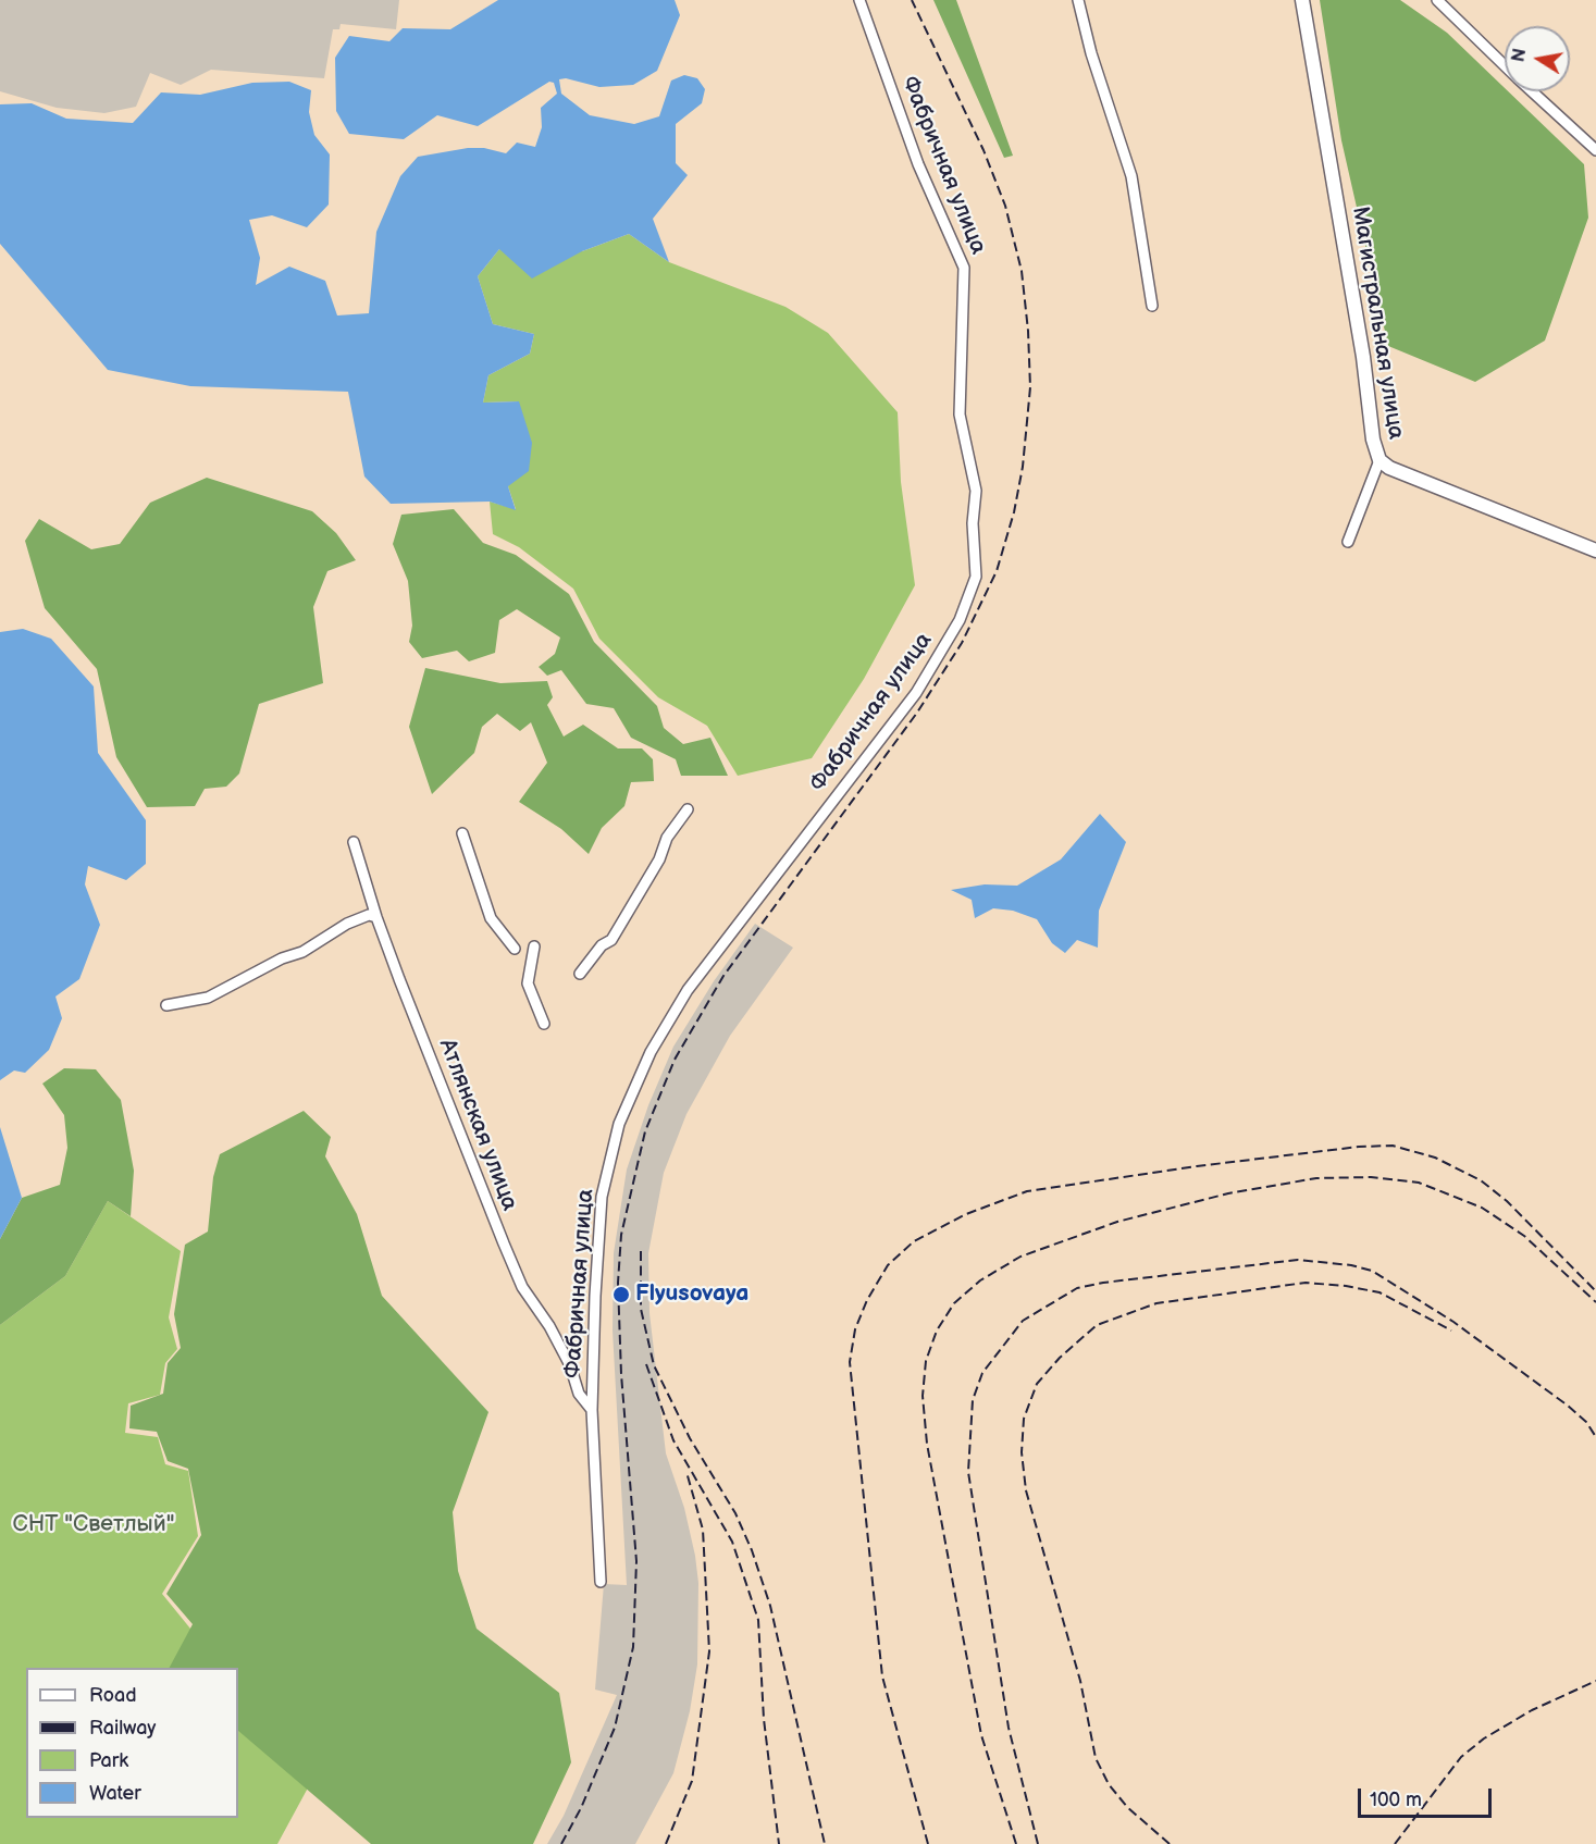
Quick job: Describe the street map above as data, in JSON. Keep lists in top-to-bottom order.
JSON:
{
  "streets": {
    "street": ["Фабричная улица", "Магистральная улица", "Атлянская улица"]
  },
  "crossings": [
    ["Фабричная улица", "Атлянская улица"]
  ],
  "parks": ["СНТ \"Светлый\""],
  "places": ["Flyusovaya"],
  "legend": [
    "Road",
    "Railway",
    "Park",
    "Water"
  ],
  "scale_bar": "100 m",
  "north": "left"
}
